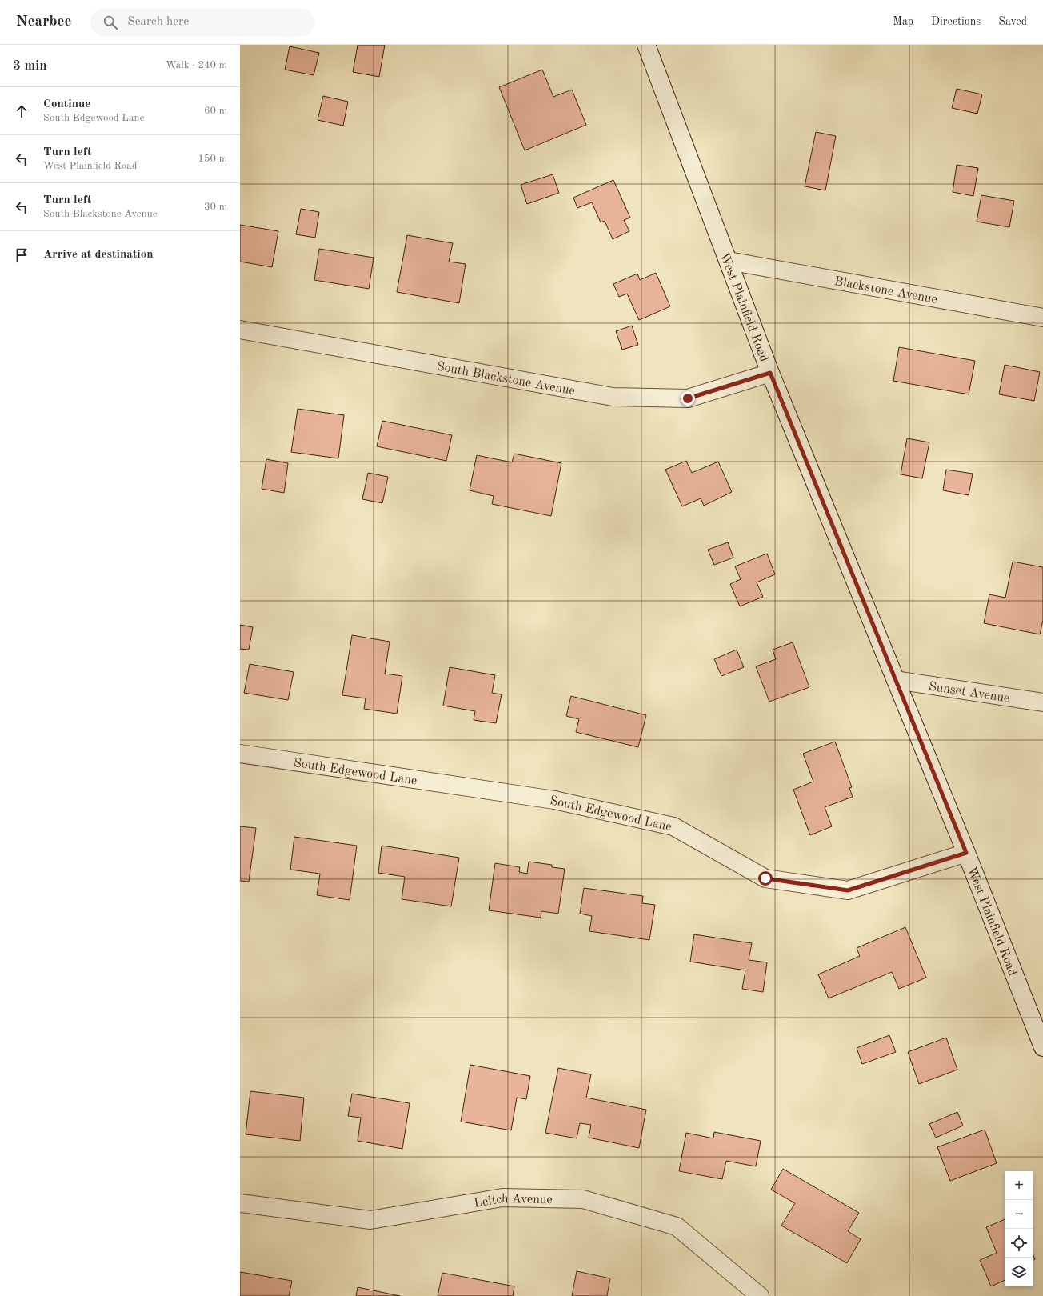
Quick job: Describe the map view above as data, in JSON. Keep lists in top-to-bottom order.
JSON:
{
  "streets": {
    "street": [
      "Blackstone Avenue",
      "West Plainfield Road",
      "South Blackstone Avenue",
      "Sunset Avenue",
      "South Edgewood Lane",
      "Leitch Avenue"
    ]
  },
  "crossings": [
    ["Blackstone Avenue", "West Plainfield Road"],
    ["West Plainfield Road", "South Blackstone Avenue"],
    ["West Plainfield Road", "Sunset Avenue"],
    ["West Plainfield Road", "South Edgewood Lane"]
  ],
  "page": {
    "header": "Nearbee",
    "search": "Search here",
    "nav": ["Map", "Directions", "Saved"],
    "heading": ["3 min", "Walk · 240 m"],
    "list": [
      ["Continue", "South Edgewood Lane", "60 m"],
      ["Turn left", "West Plainfield Road", "150 m"],
      ["Turn left", "South Blackstone Avenue", "30 m"],
      "Arrive at destination"
    ],
    "map_buttons": ["+", "−"]
  }
}
